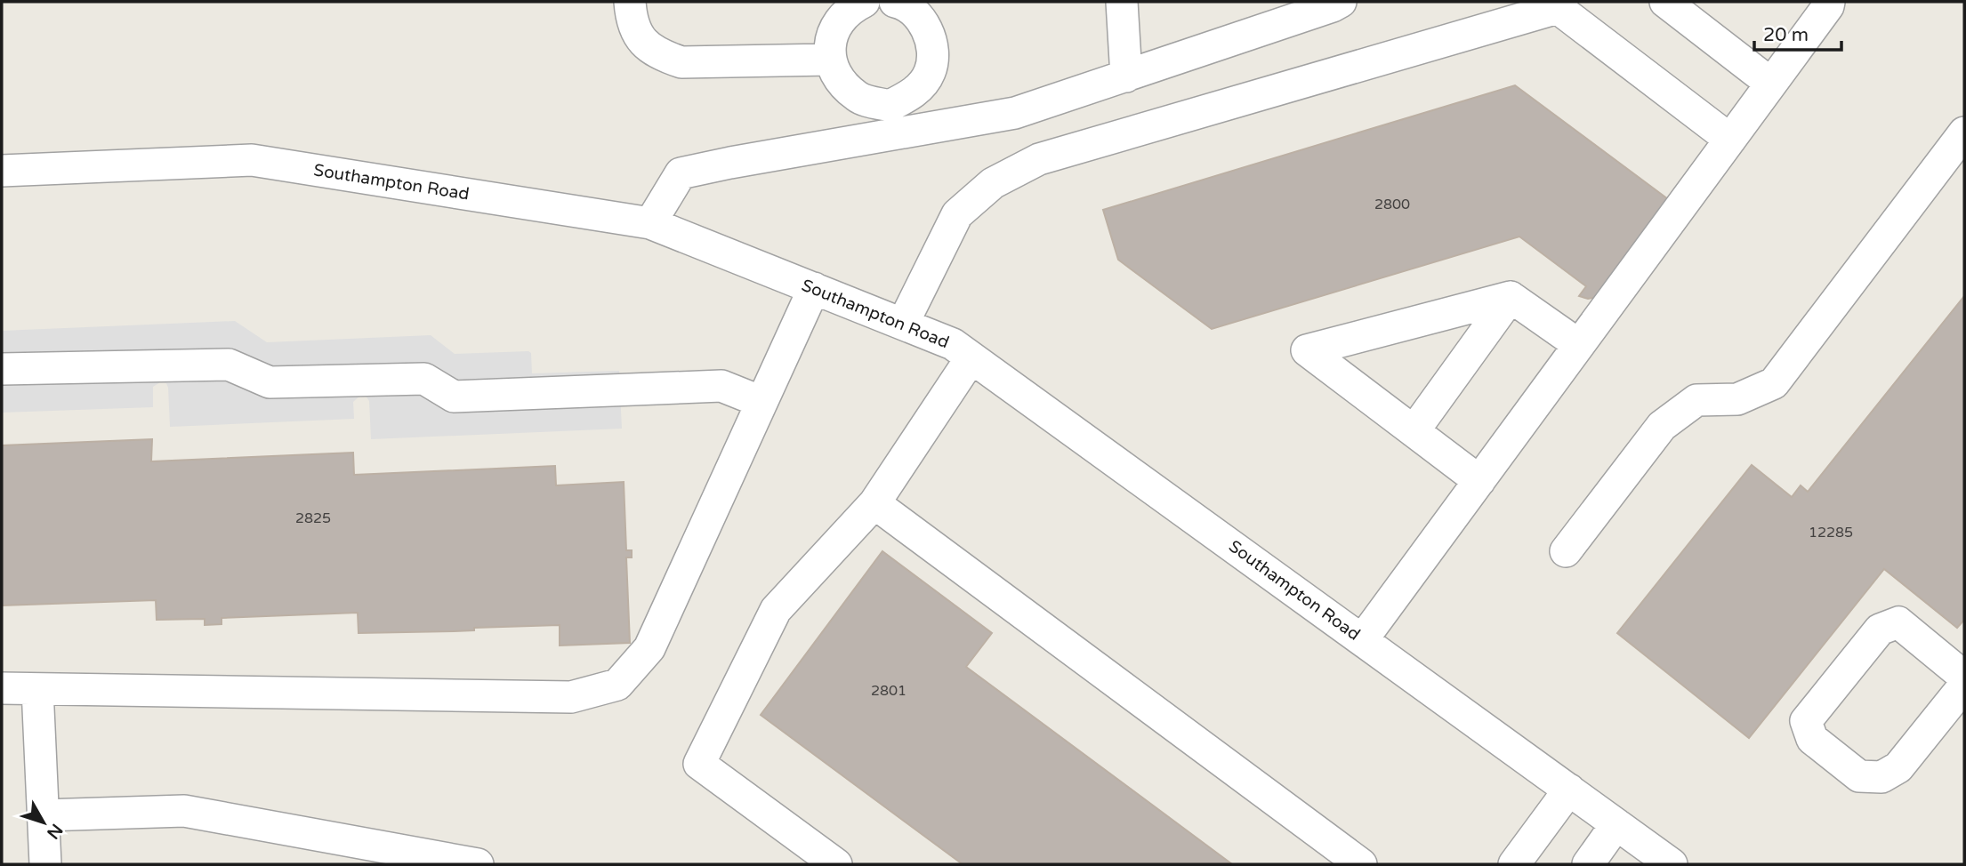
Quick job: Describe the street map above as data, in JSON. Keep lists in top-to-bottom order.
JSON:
{
  "streets": {
    "street": ["Southampton Road"]
  },
  "house_numbers": [
    "2800",
    "2825",
    "12285",
    "2801"
  ],
  "scale_bar": "20 m",
  "north": "bottom right"
}
